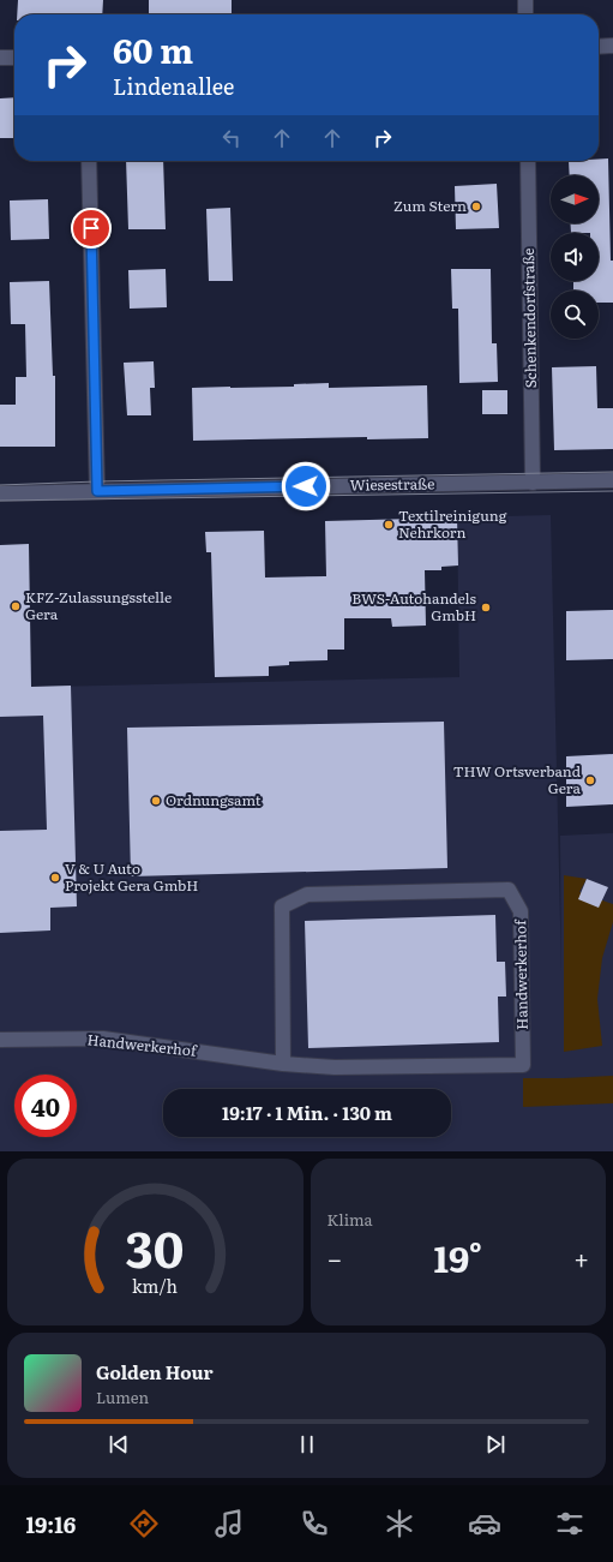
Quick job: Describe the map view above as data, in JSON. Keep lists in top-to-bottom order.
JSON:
{
  "streets": {
    "street": ["Schenkendorfstraße", "Wiesestraße", "Handwerkerhof"]
  },
  "crossings": [
    ["Schenkendorfstraße", "Wiesestraße"]
  ],
  "places": [
    "Zum Stern",
    "Textilreinigung Nehrkorn",
    "KFZ-Zulassungsstelle Gera",
    "BWS-Autohandels GmbH",
    "THW Ortsverband Gera",
    "Ordnungsamt",
    "V & U Auto Projekt Gera GmbH"
  ],
  "north": "right",
  "page": {
    "turn": ["60 m", "Lindenallee"],
    "limit": "40",
    "trip": "19:17 · 1 Min. · 130 m",
    "tile": "Klima",
    "heat": ["−", "19°", "+"],
    "song": ["Golden Hour", "Lumen"],
    "tabs": "19:16",
    "gauge": ["30", "km/h"]
  }
}
